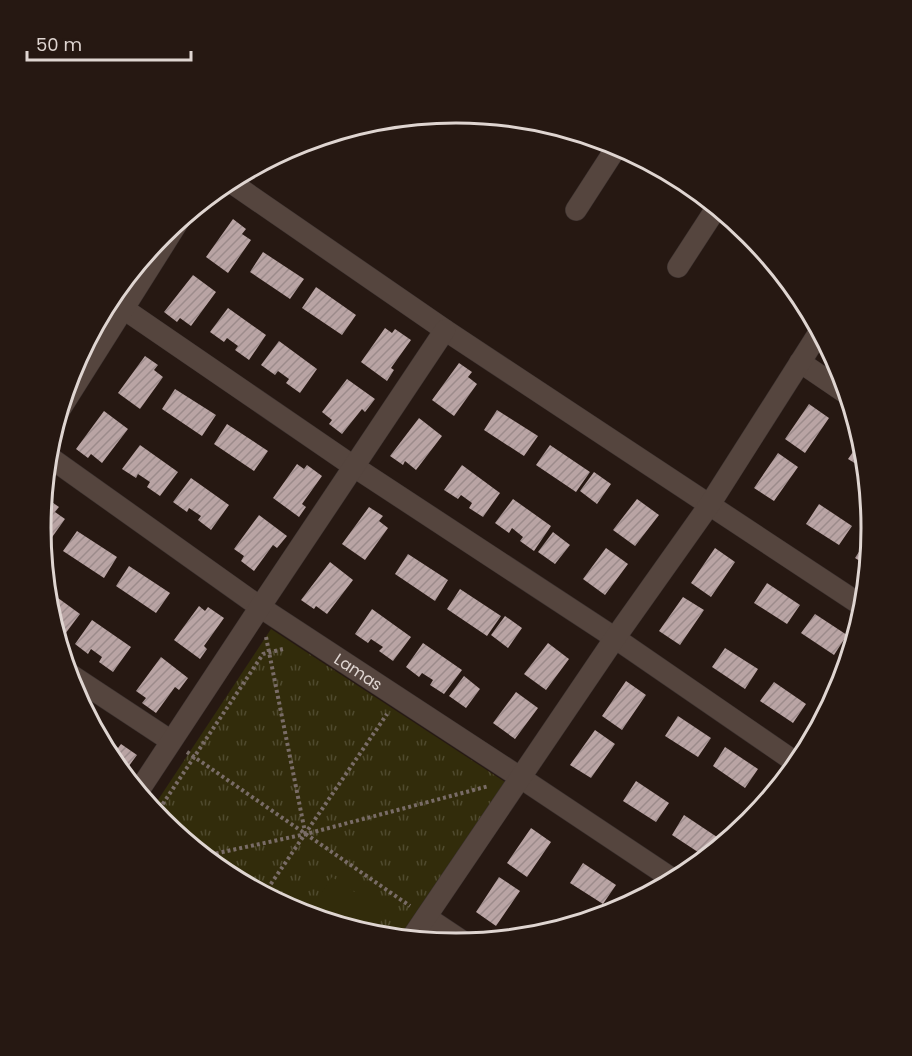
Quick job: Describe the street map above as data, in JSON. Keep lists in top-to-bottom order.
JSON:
{
  "streets": {
    "street": ["Lamas"]
  },
  "scale_bar": "50 m"
}
